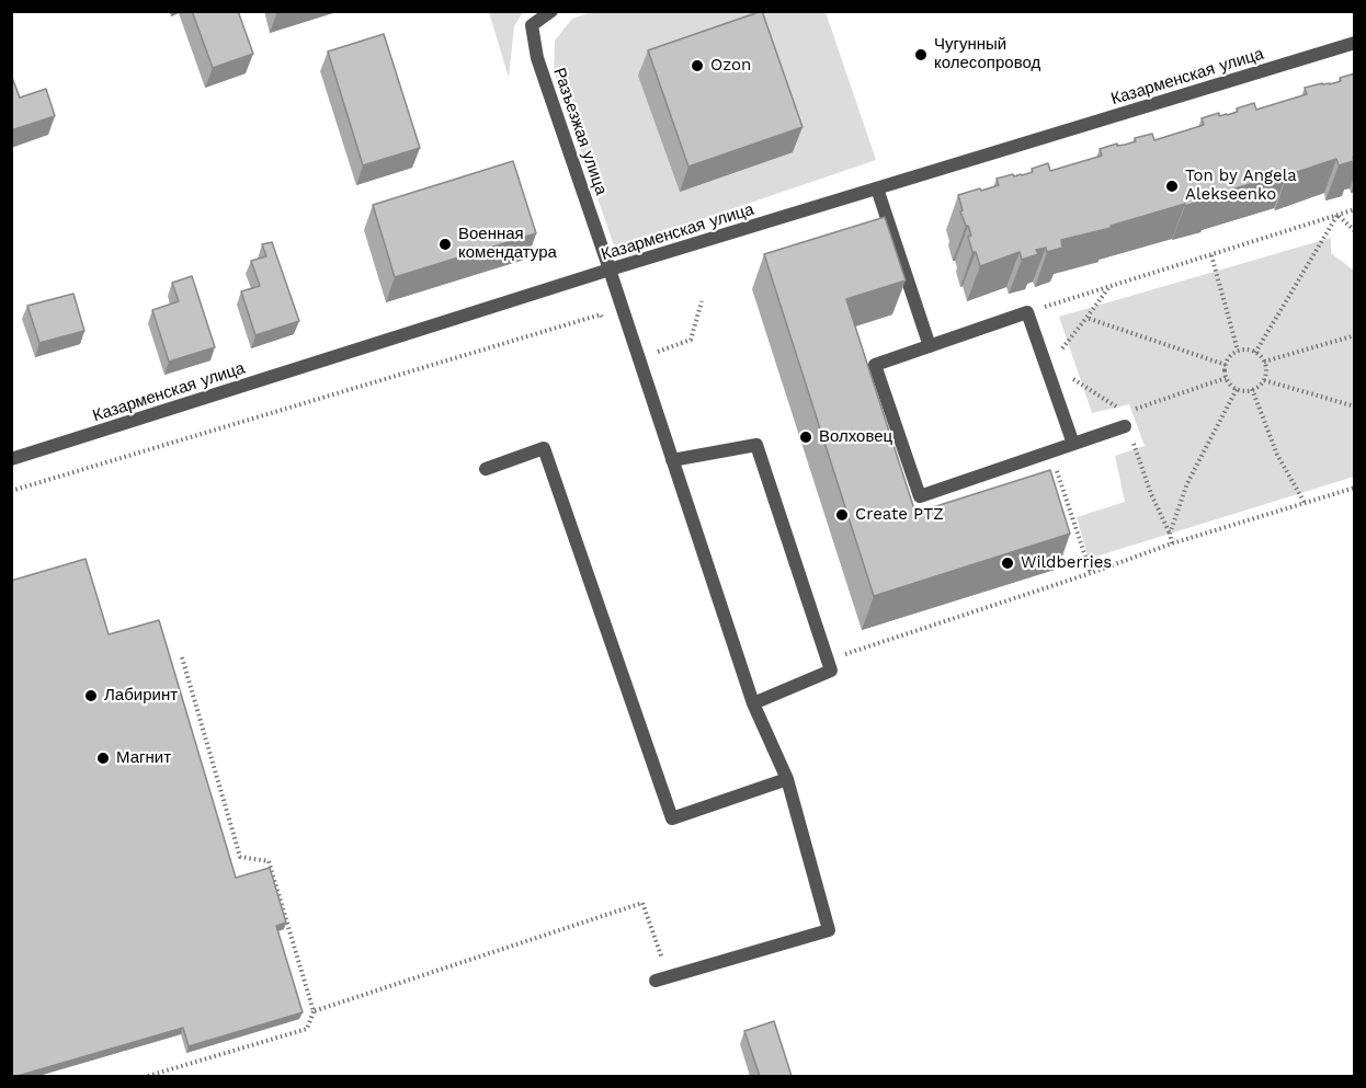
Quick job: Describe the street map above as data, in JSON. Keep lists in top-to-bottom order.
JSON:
{
  "streets": {
    "street": ["Казарменская улица", "Разъезжая улица"]
  },
  "crossings": [
    ["Казарменская улица", "Разъезжая улица"]
  ],
  "places": [
    "Чугунный колесопровод",
    "Ozon",
    "Ton by Angela Alekseenko",
    "Военная комендатура",
    "Волховец",
    "Create PTZ",
    "Wildberries",
    "Лабиринт",
    "Магнит"
  ]
}
